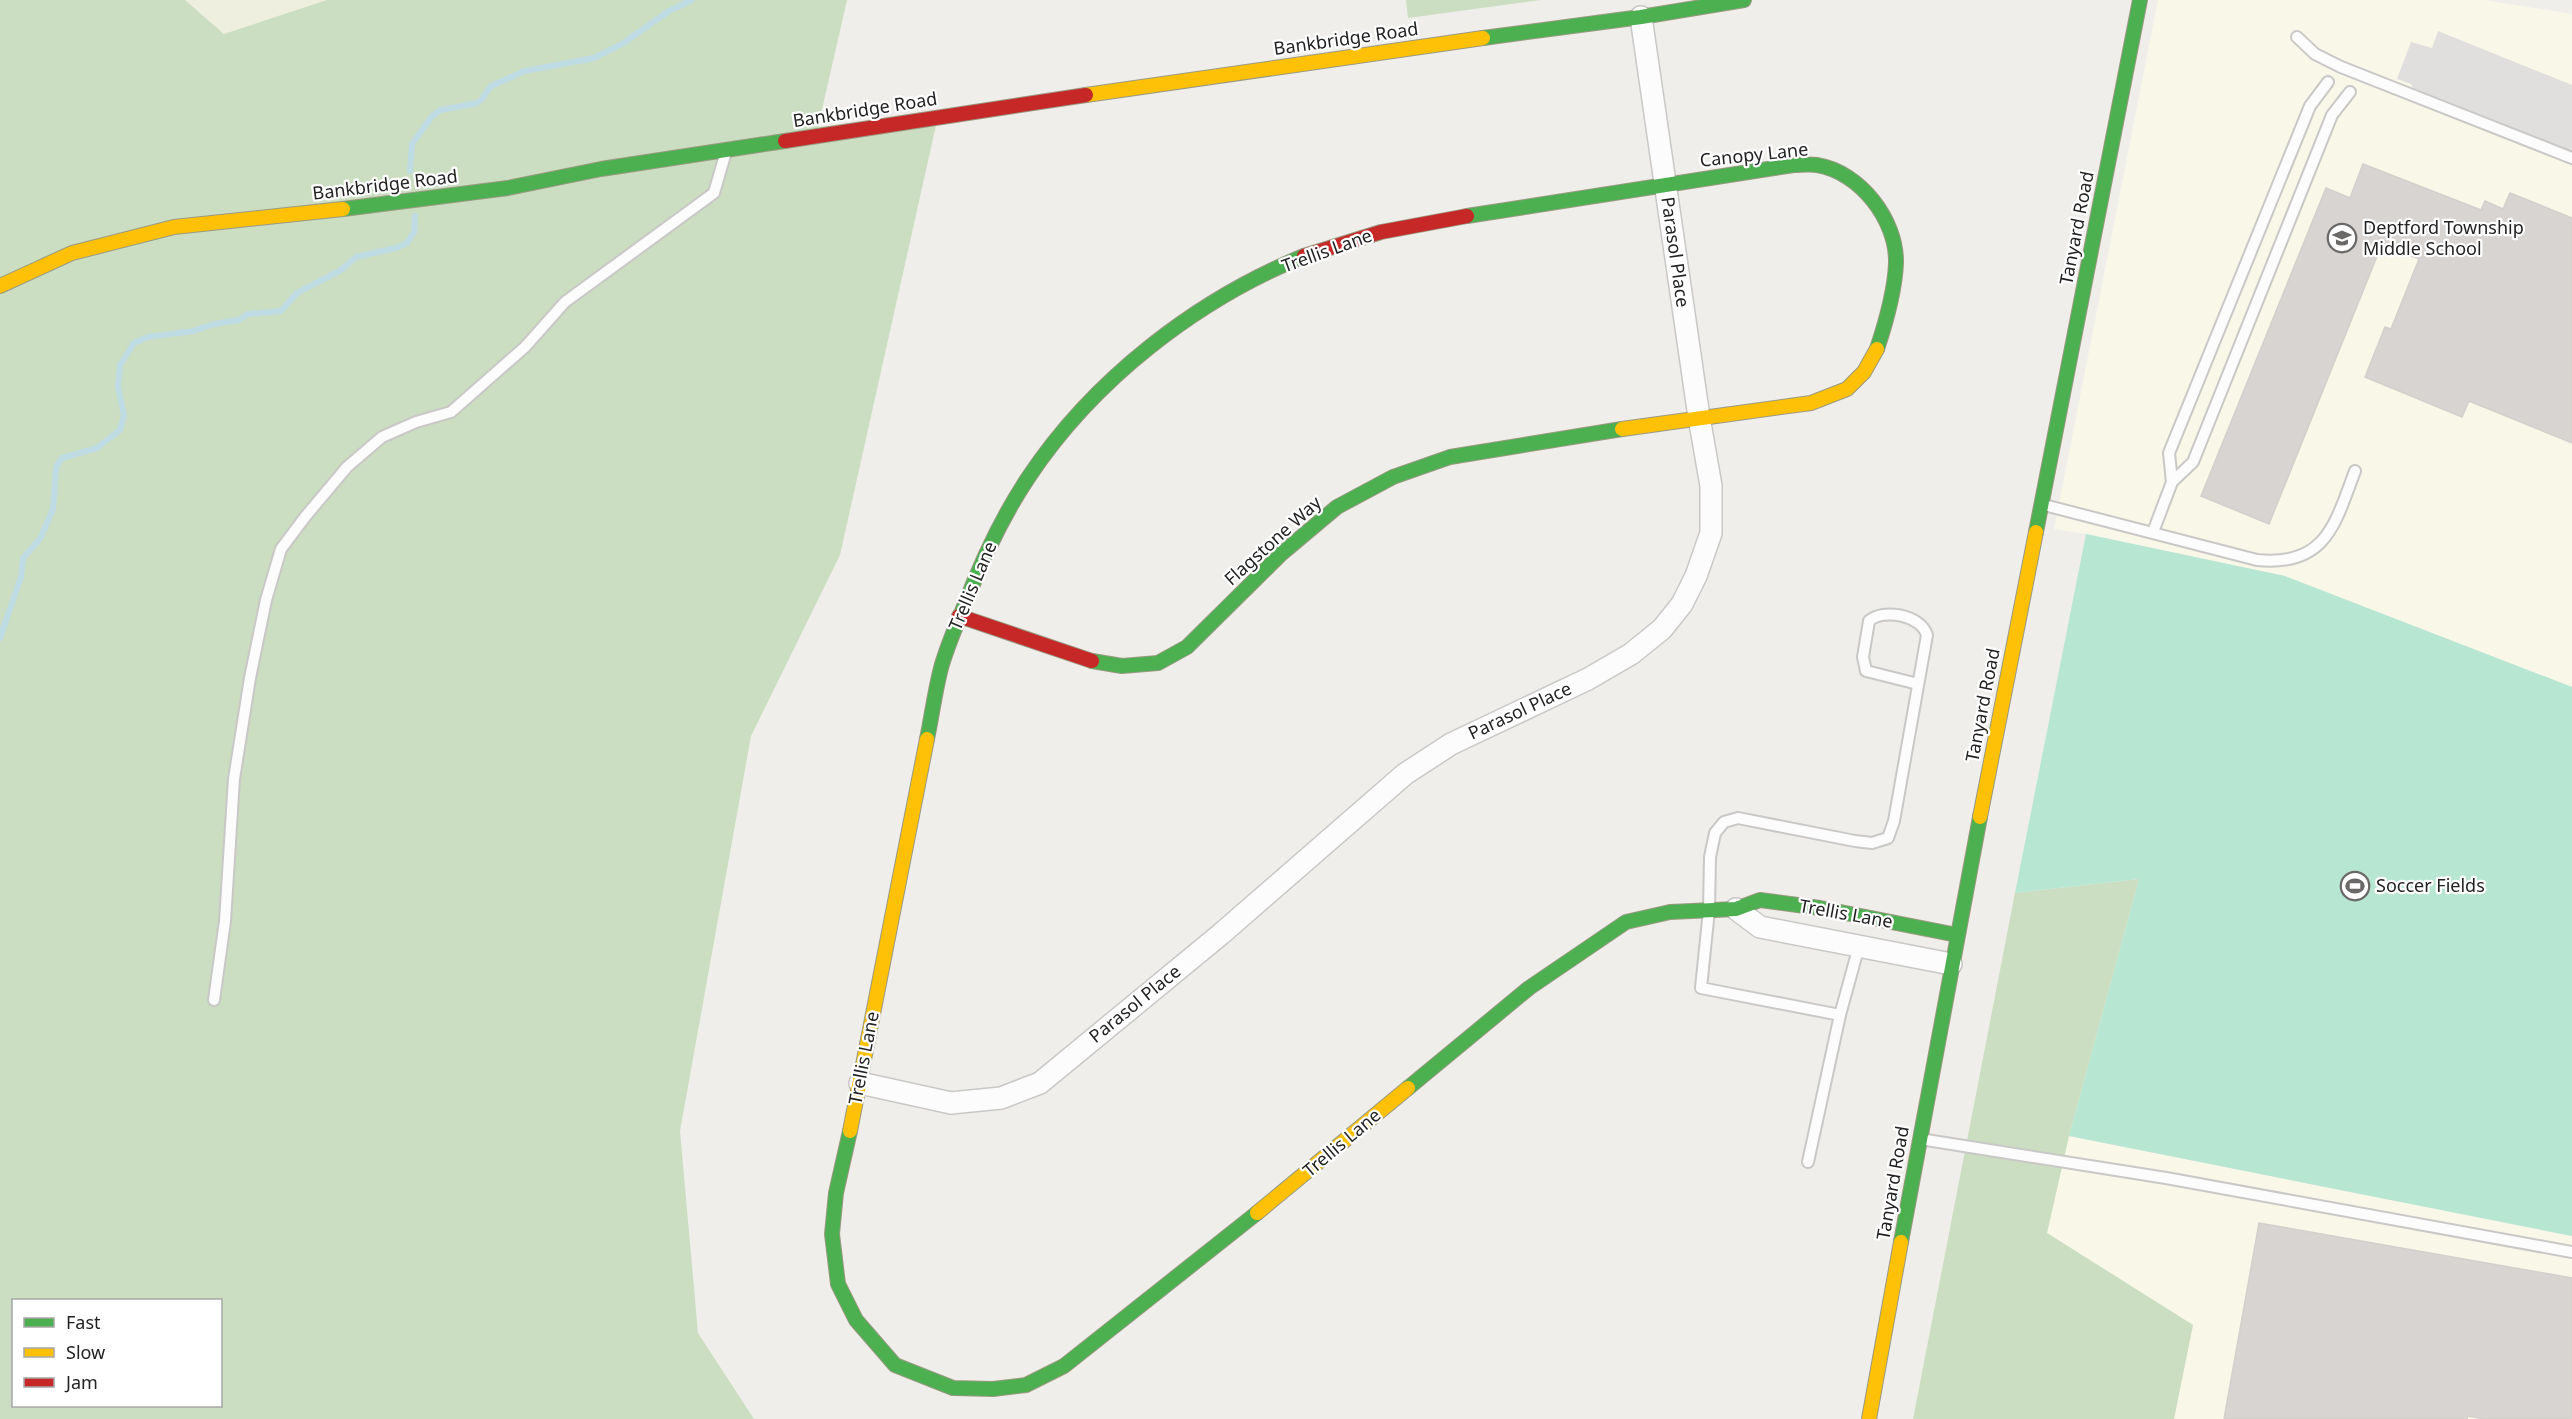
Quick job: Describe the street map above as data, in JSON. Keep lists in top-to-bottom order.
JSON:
{
  "streets": {
    "street": [
      "Bankbridge Road",
      "Canopy Lane",
      "Tanyard Road",
      "Trellis Lane",
      "Parasol Place",
      "Flagstone Way"
    ]
  },
  "crossings": [
    ["Bankbridge Road", "Parasol Place"],
    ["Canopy Lane", "Trellis Lane"],
    ["Canopy Lane", "Parasol Place"],
    ["Canopy Lane", "Flagstone Way"],
    ["Tanyard Road", "Trellis Lane"],
    ["Trellis Lane", "Parasol Place"],
    ["Trellis Lane", "Flagstone Way"],
    ["Parasol Place", "Flagstone Way"]
  ],
  "places": {
    "school or university": ["Deptford Township Middle School"],
    "sports": ["Soccer Fields"]
  },
  "legend": ["Fast", "Slow", "Jam"]
}
